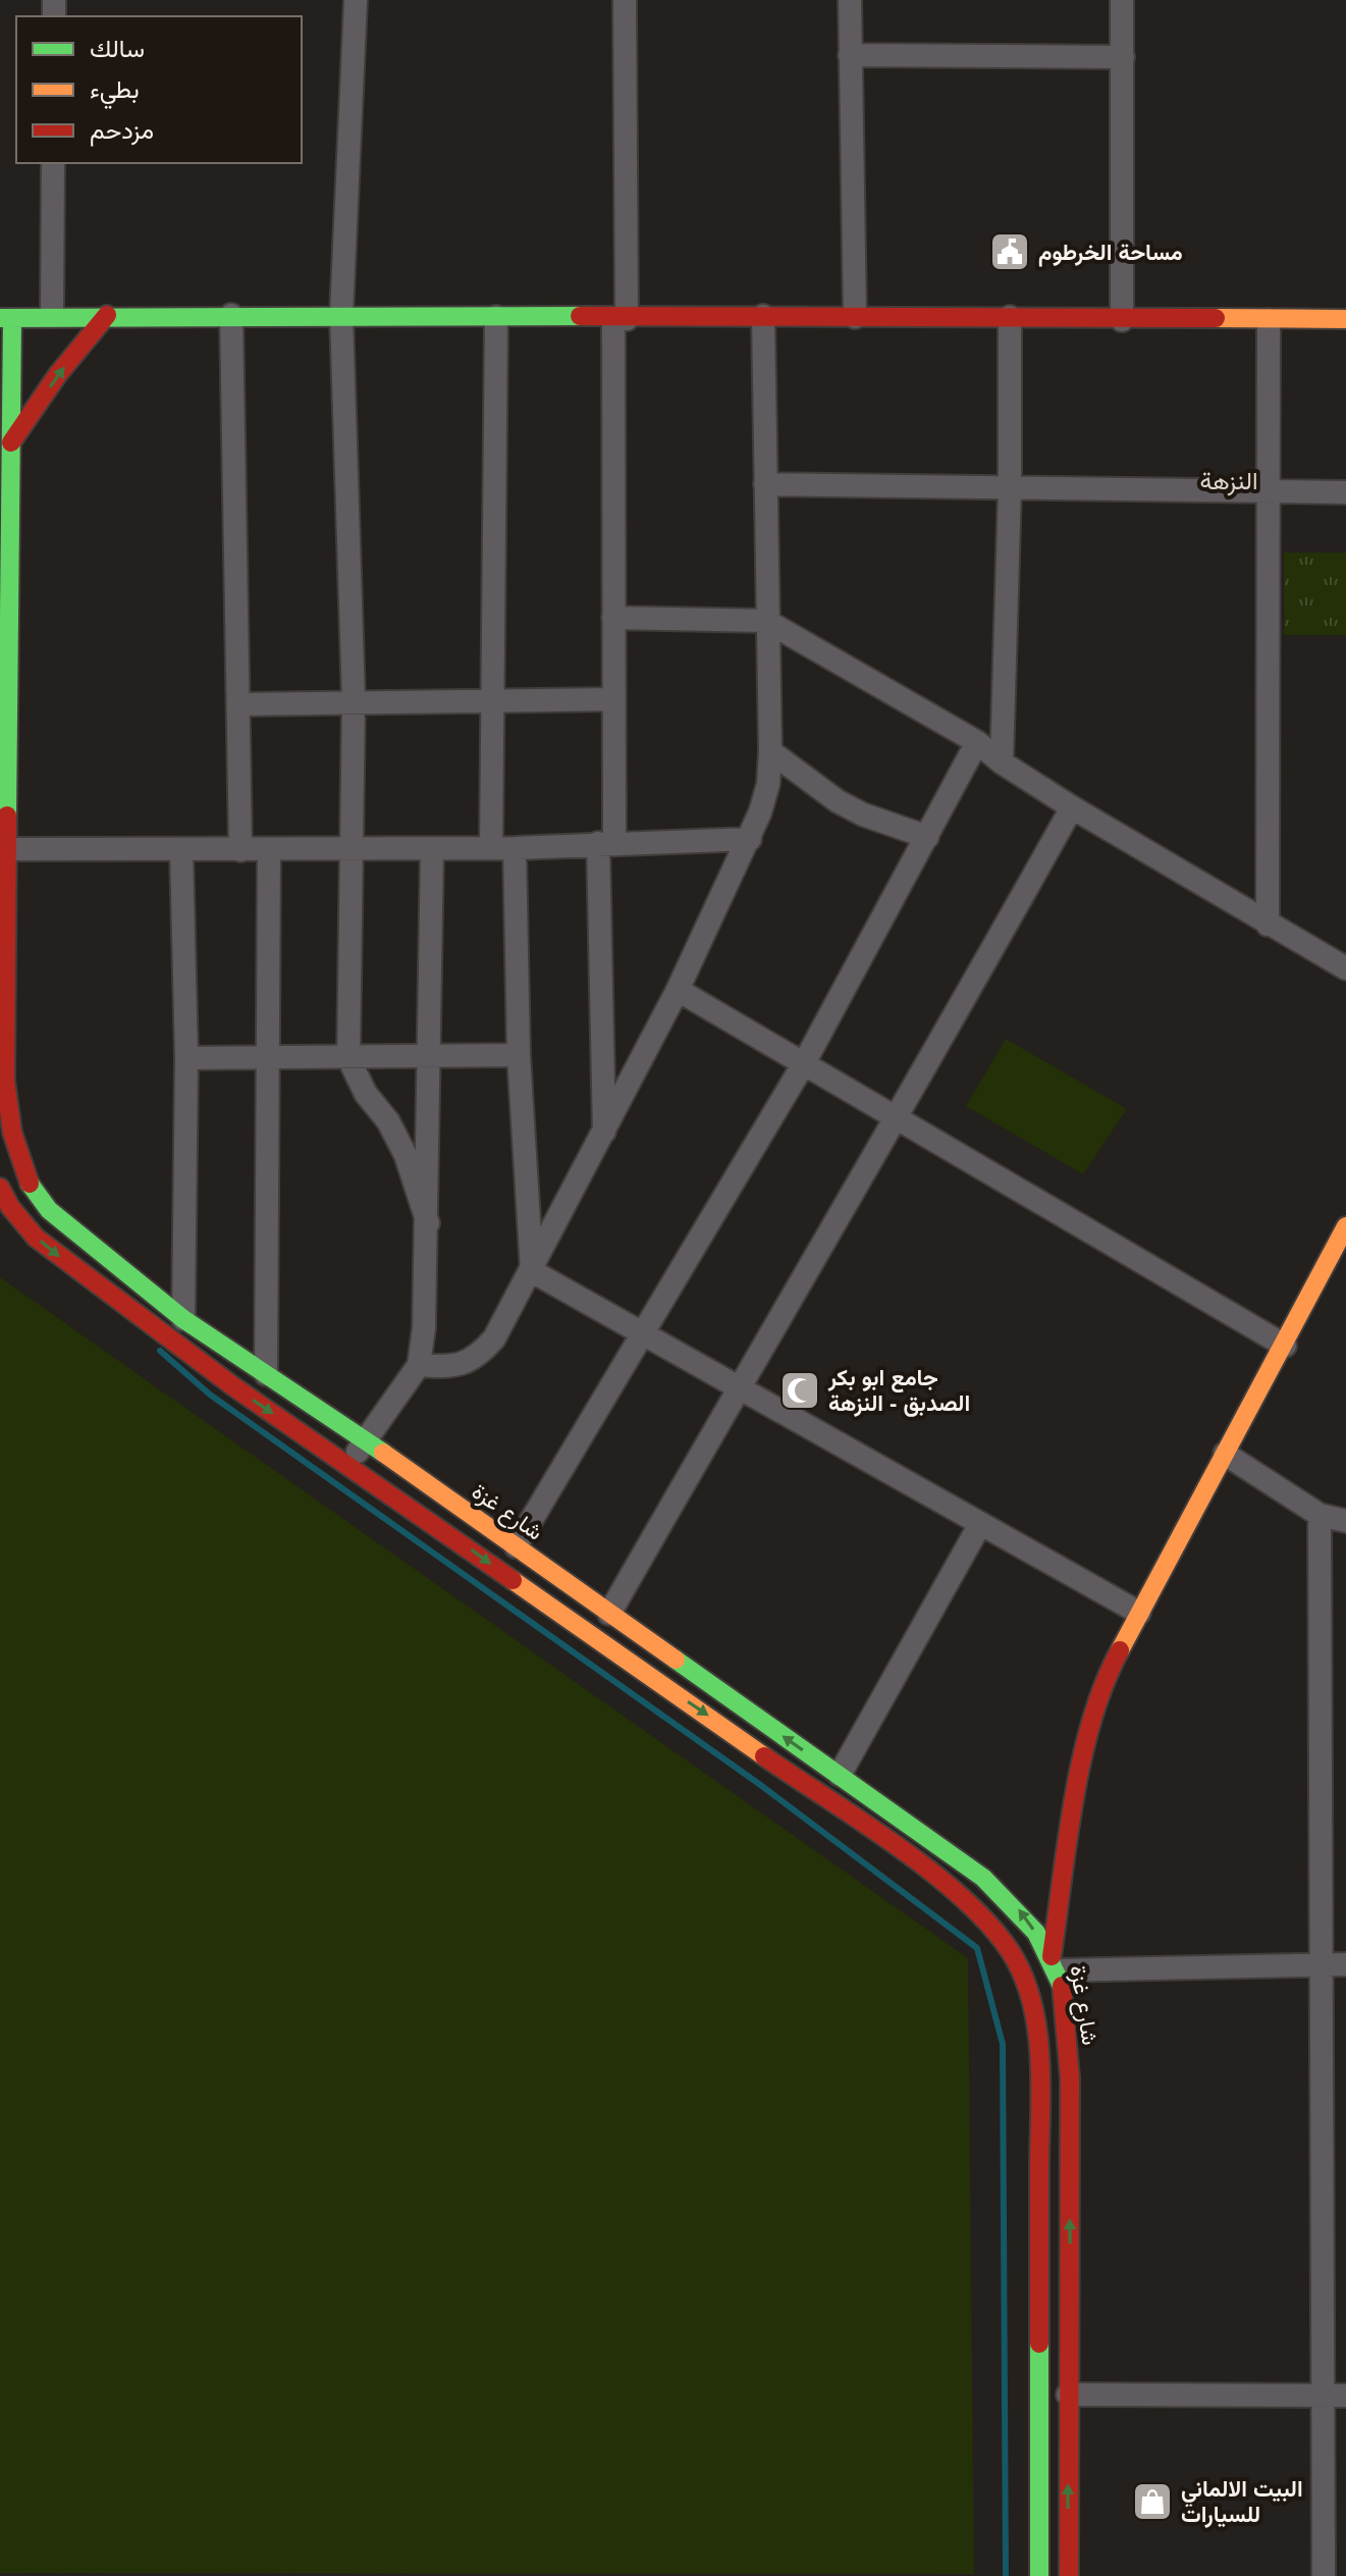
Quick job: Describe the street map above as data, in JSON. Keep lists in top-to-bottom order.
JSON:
{
  "streets": {
    "main road": ["شارع غزة"]
  },
  "one_way": ["شارع غزة"],
  "districts": ["النزهة"],
  "places": {
    "public building": ["مساحة الخرطوم"],
    "mosque": ["جامع ابو بكر الصدبق - النزهة"],
    "shop": ["البيت الالماني للسيارات"]
  },
  "legend": ["سالك", "بطيء", "مزدحم"]
}
